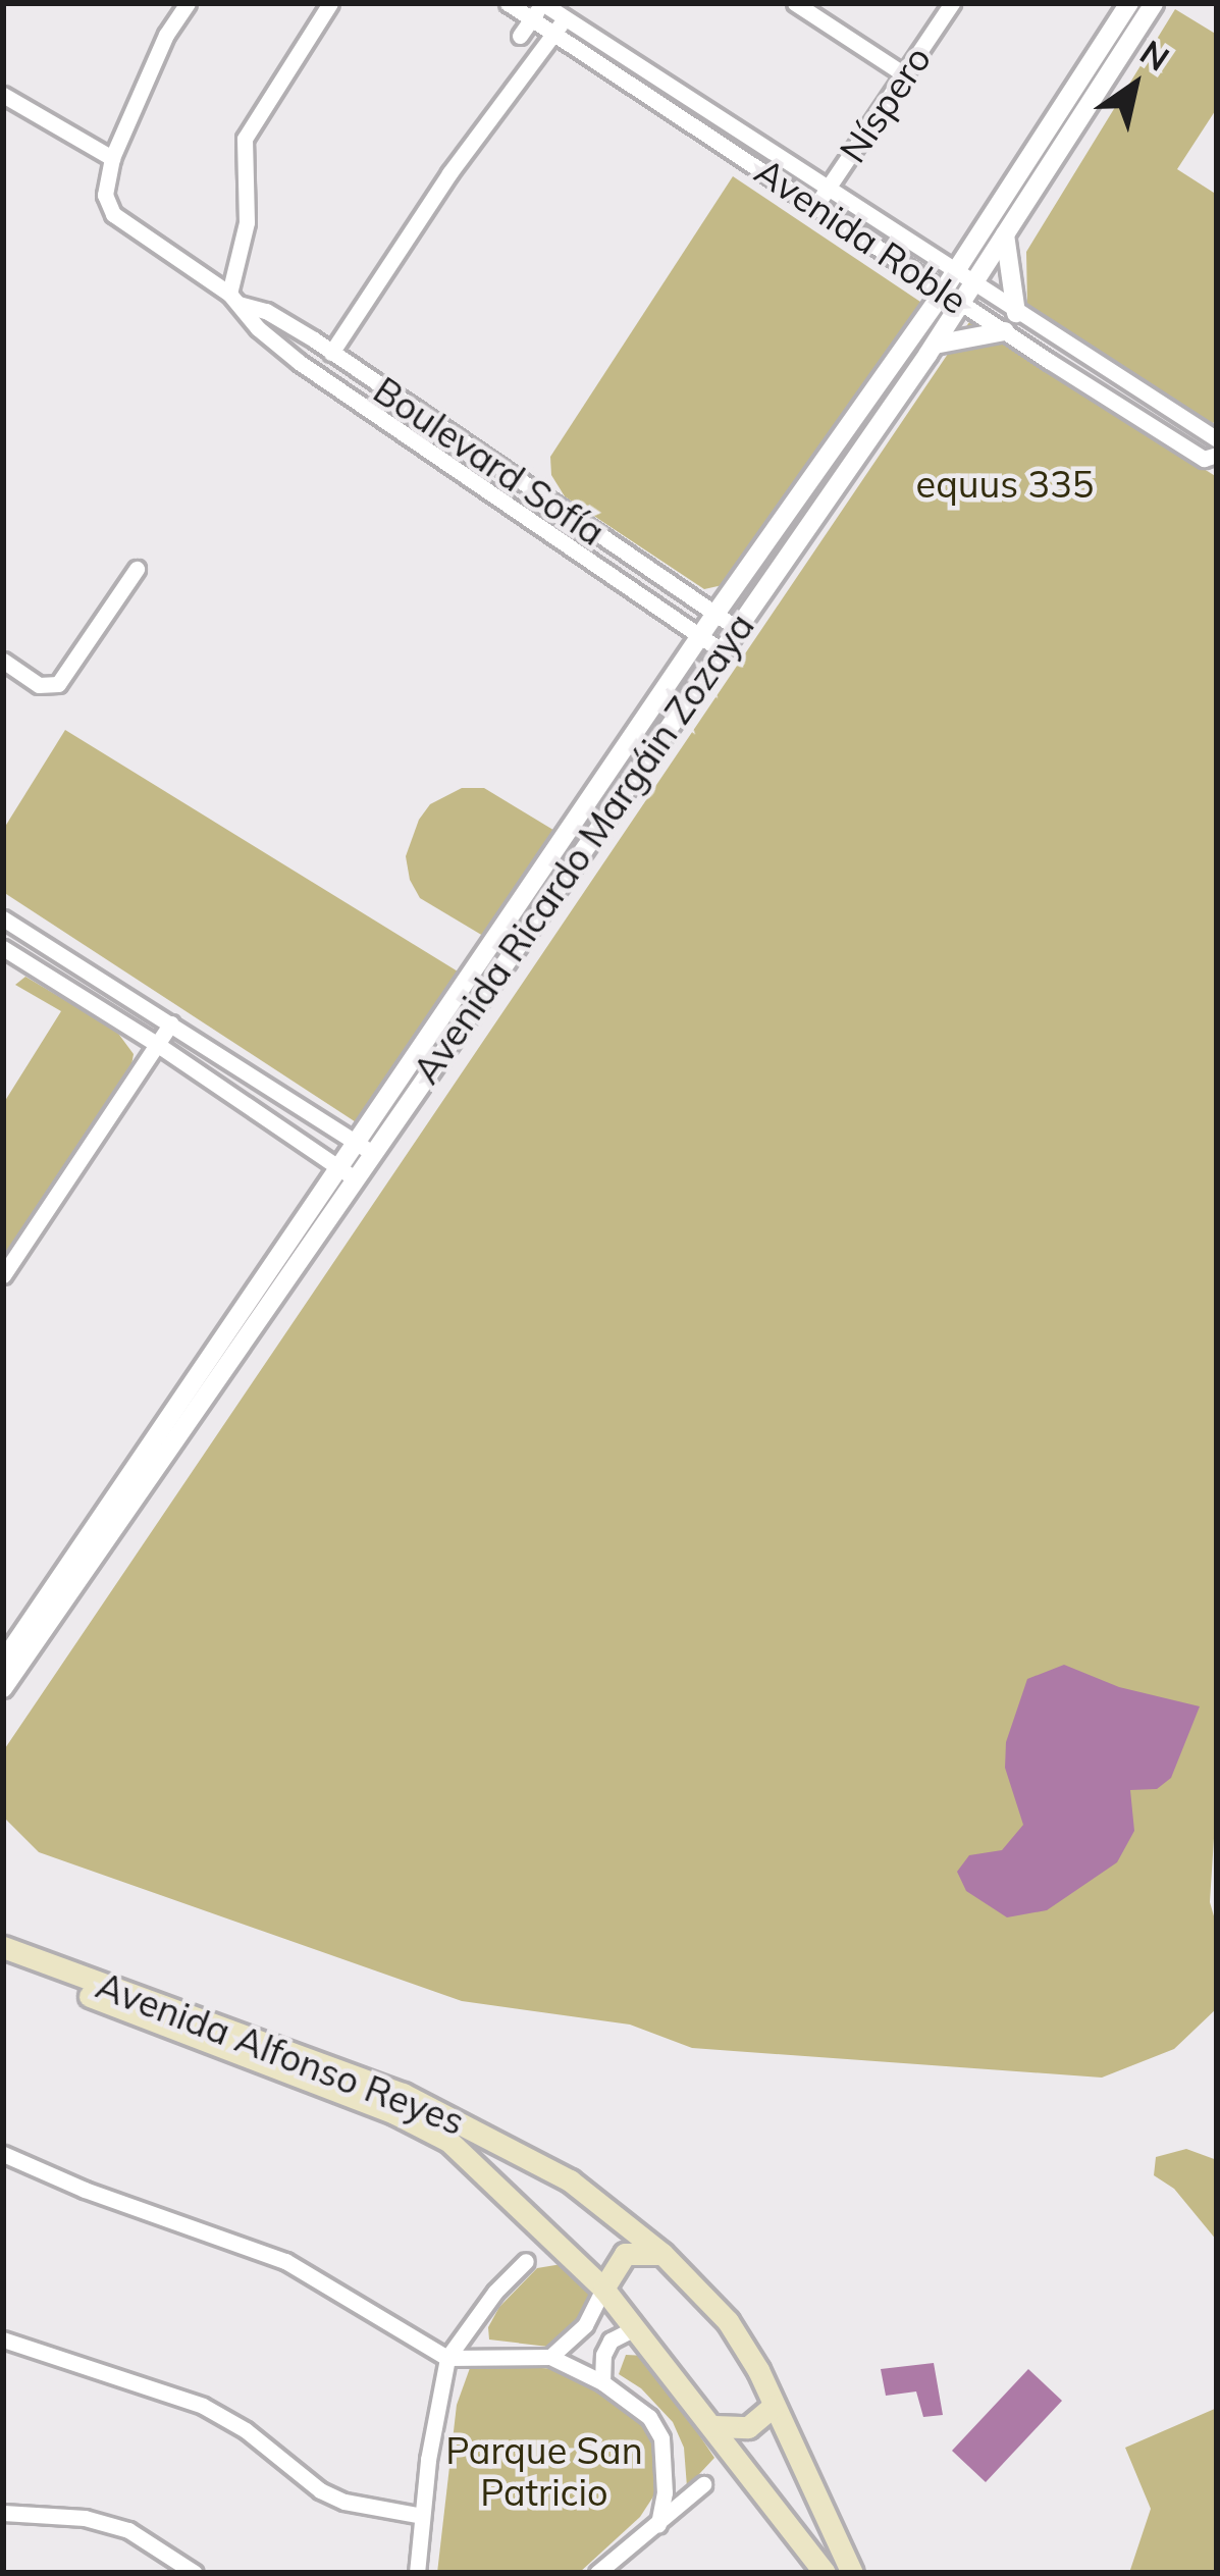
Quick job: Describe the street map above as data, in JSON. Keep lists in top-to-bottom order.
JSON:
{
  "streets": {
    "main road": ["Avenida Alfonso Reyes"],
    "street": [
      "Níspero",
      "Avenida Roble",
      "Boulevard Sofía",
      "Avenida Ricardo Margáin Zozaya"
    ]
  },
  "crossings": [
    ["Níspero", "Avenida Roble"],
    ["Avenida Roble", "Avenida Ricardo Margáin Zozaya"],
    ["Boulevard Sofía", "Avenida Ricardo Margáin Zozaya"]
  ],
  "parks": ["equus 335", "Parque San Patricio"],
  "north": "top right"
}
